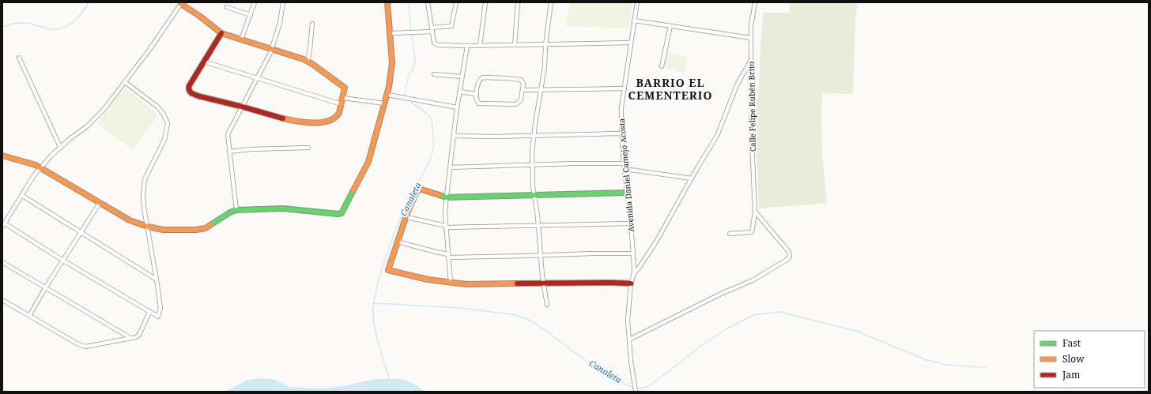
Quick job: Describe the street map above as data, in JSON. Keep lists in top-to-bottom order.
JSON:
{
  "streets": {
    "street": ["Calle Felipe Rubén Brito", "Avenida Daniel Camejo Acosta"]
  },
  "districts": ["BARRIO EL CEMENTERIO"],
  "water": ["Canaleta"],
  "legend": ["Fast", "Slow", "Jam"]
}
